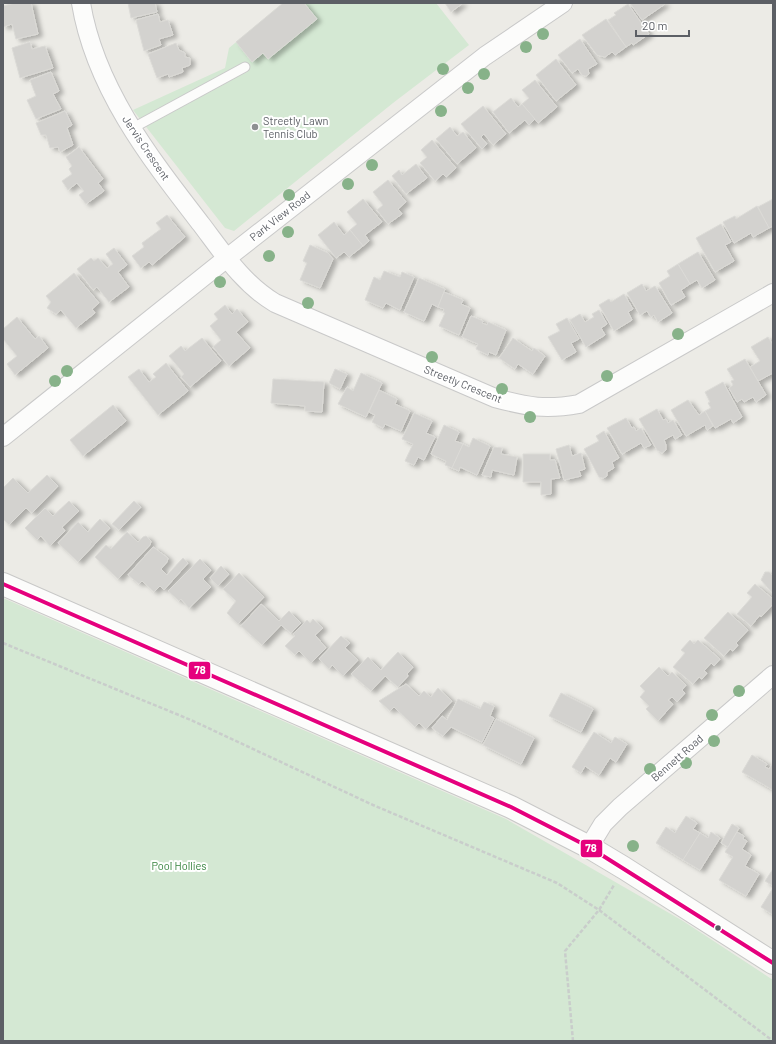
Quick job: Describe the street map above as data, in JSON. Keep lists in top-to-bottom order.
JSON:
{
  "streets": {
    "street": [
      "Jervis Crescent",
      "Park View Road",
      "Streetly Crescent",
      "Bennett Road"
    ]
  },
  "crossings": [
    ["Jervis Crescent", "Park View Road"],
    ["Jervis Crescent", "Streetly Crescent"],
    ["Park View Road", "Streetly Crescent"]
  ],
  "parks": ["Pool Hollies"],
  "places": ["Streetly Lawn Tennis Club"],
  "lines": ["transit line 78"],
  "scale_bar": "20 m"
}
